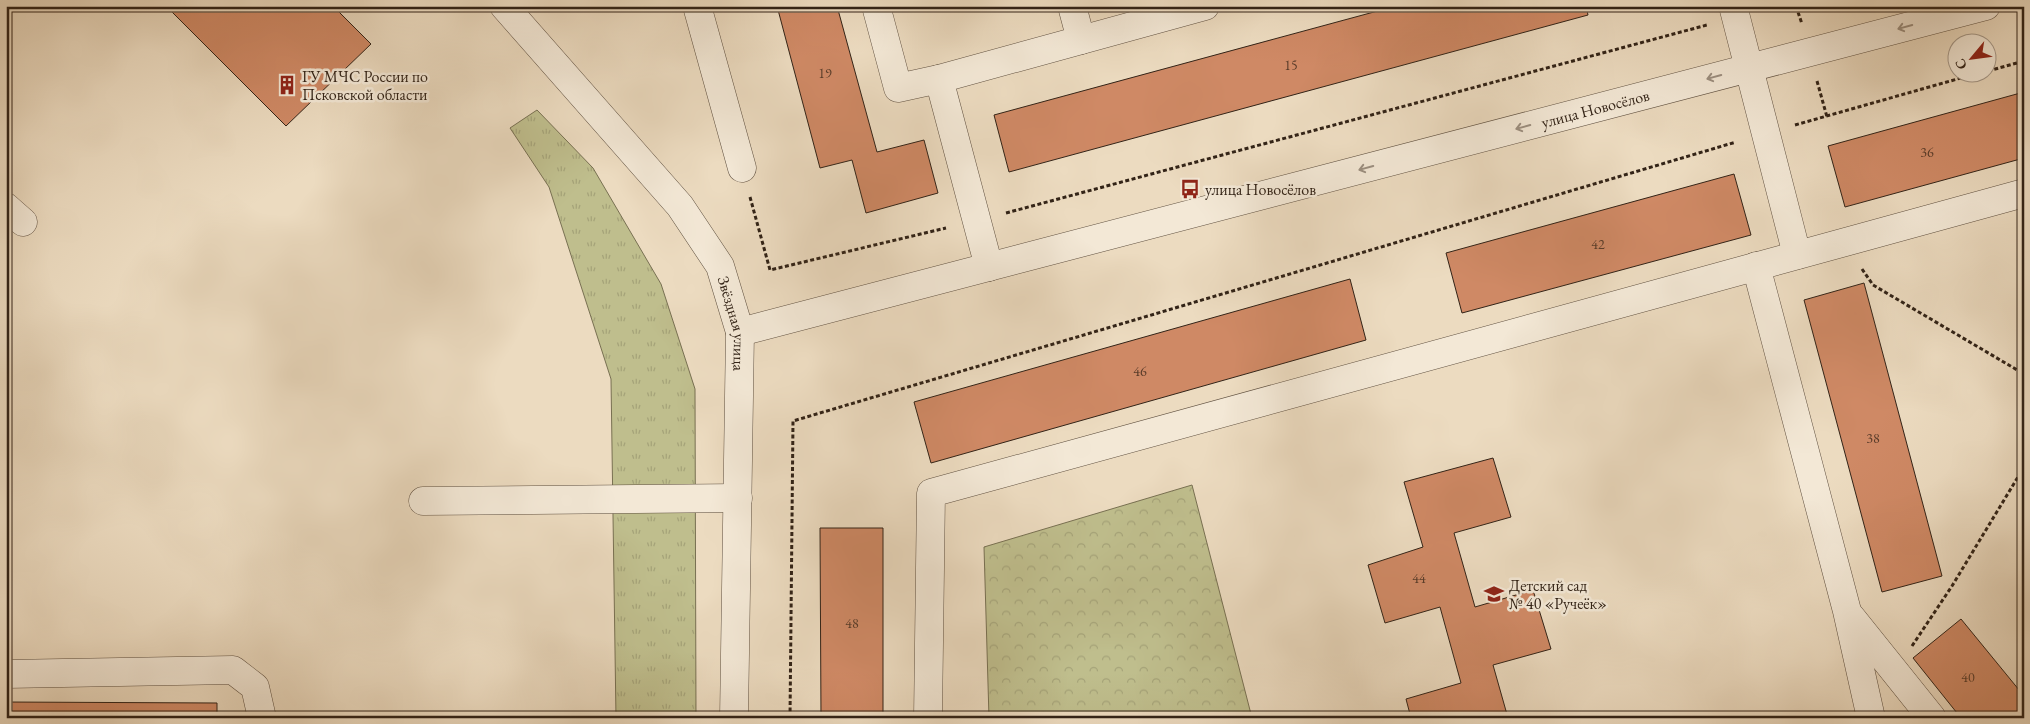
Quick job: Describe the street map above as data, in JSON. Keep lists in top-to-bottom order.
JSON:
{
  "streets": {
    "street": ["улица Новосёлов", "Звёздная улица"]
  },
  "crossings": [
    ["улица Новосёлов", "Звёздная улица"]
  ],
  "places": {
    "building": ["ГУ МЧС России по Псковской области"],
    "bus stop": ["улица Новосёлов"],
    "school or university": ["Детский сад № 40 «Ручеёк»"]
  },
  "house_numbers": [
    "15",
    "19",
    "36",
    "42",
    "46",
    "38",
    "44",
    "48",
    "40"
  ],
  "north": "bottom left"
}
